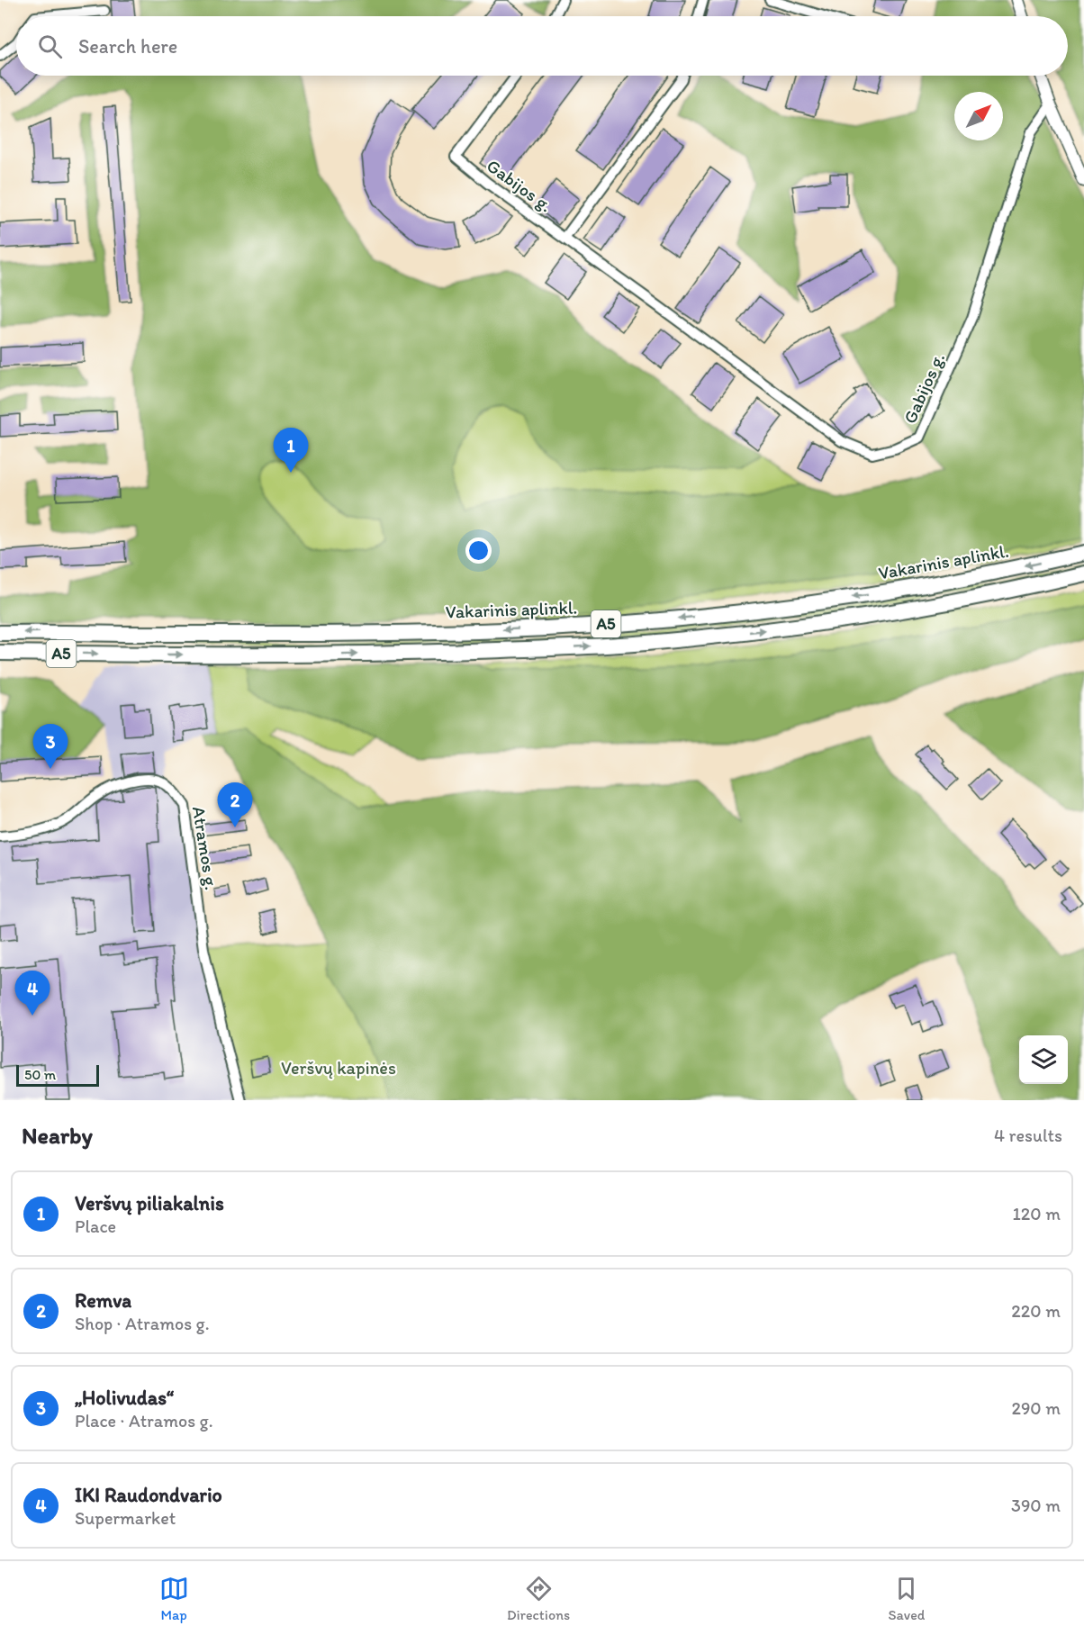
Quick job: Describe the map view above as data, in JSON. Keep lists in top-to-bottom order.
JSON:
{
  "streets": {
    "highway": ["Vakarinis aplinkl.", "A5"],
    "street": ["Gabijos g.", "Atramos g."]
  },
  "parks": ["Veršvų kapinės"],
  "scale_bar": "50 m",
  "north": "top right",
  "page": {
    "search": "Search here",
    "pins": [
      "1",
      "3",
      "2",
      "4"
    ],
    "scale": "50 m",
    "heading": ["Nearby", "4 results"],
    "list": [
      {
        "mark": "1",
        "name": "Veršvų piliakalnis",
        "note": "Place",
        "value": "120 m"
      },
      {
        "mark": "2",
        "name": "Remva",
        "note": "Shop · Atramos g.",
        "value": "220 m"
      },
      {
        "mark": "3",
        "name": "„Holivudas“",
        "note": "Place · Atramos g.",
        "value": "290 m"
      },
      {
        "mark": "4",
        "name": "IKI Raudondvario",
        "note": "Supermarket",
        "value": "390 m"
      }
    ],
    "nav": ["Map", "Directions", "Saved"]
  }
}
